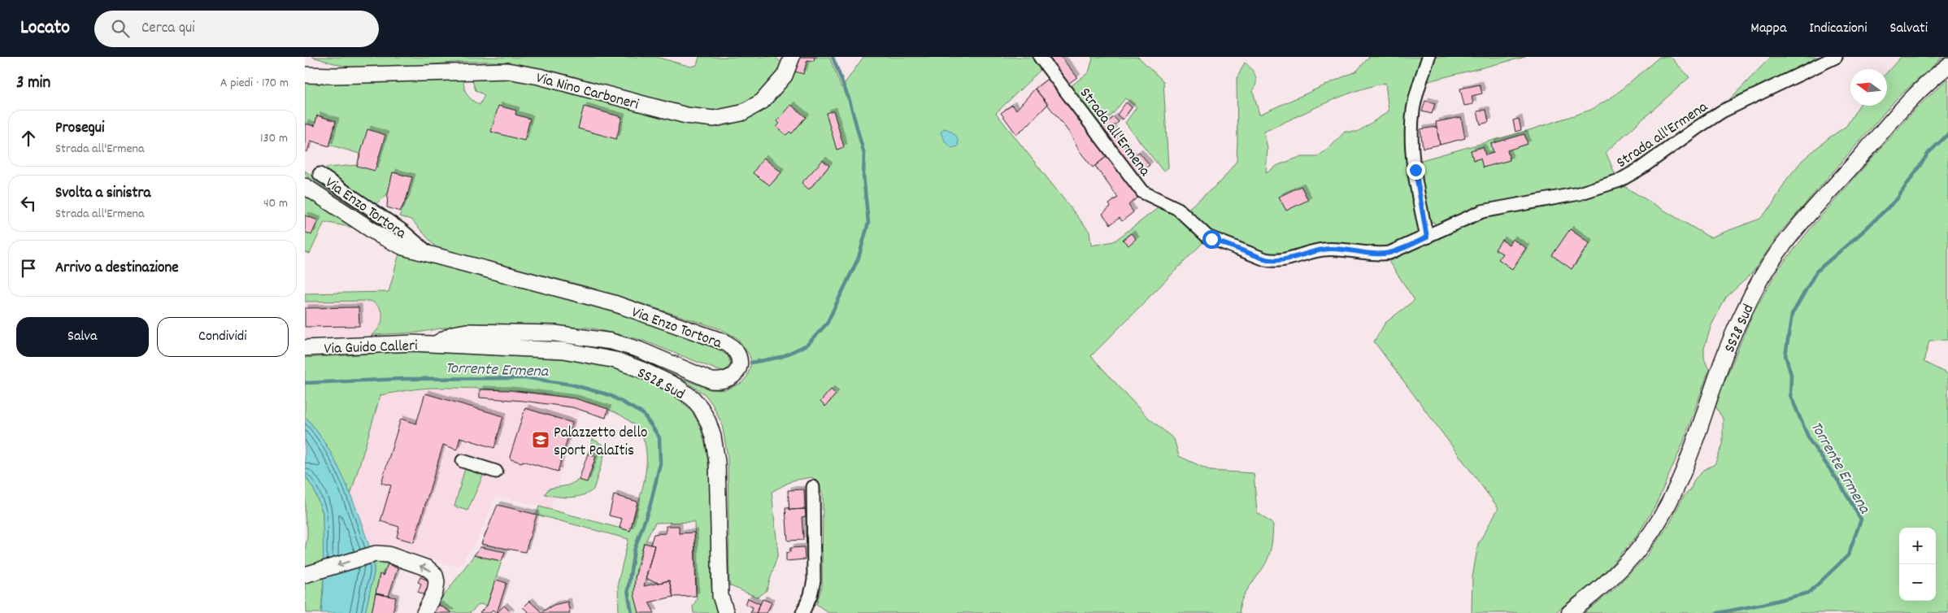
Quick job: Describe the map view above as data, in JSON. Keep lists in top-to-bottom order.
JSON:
{
  "streets": {
    "main road": [
      "Via Nino Carboneri",
      "Via Enzo Tortora",
      "SS28 Sud",
      "Via Guido Calleri"
    ],
    "street": ["Strada all'Ermena"]
  },
  "crossings": [
    ["Via Enzo Tortora", "SS28 Sud"],
    ["Via Enzo Tortora", "Via Guido Calleri"],
    ["SS28 Sud", "Via Guido Calleri"]
  ],
  "water": ["Torrente Ermena"],
  "places": {
    "school or university": ["Palazzetto dello sport PalaItis"]
  },
  "north": "left",
  "page": {
    "header": "Locato",
    "search": "Cerca qui",
    "nav": ["Mappa", "Indicazioni", "Salvati"],
    "heading": ["3 min", "A piedi · 170 m"],
    "list": [
      ["Prosegui", "Strada all'Ermena", "130 m"],
      ["Svolta a sinistra", "Strada all'Ermena", "40 m"],
      "Arrivo a destinazione"
    ],
    "buttons": ["Salva", "Condividi"],
    "map_buttons": ["+", "−"]
  }
}
